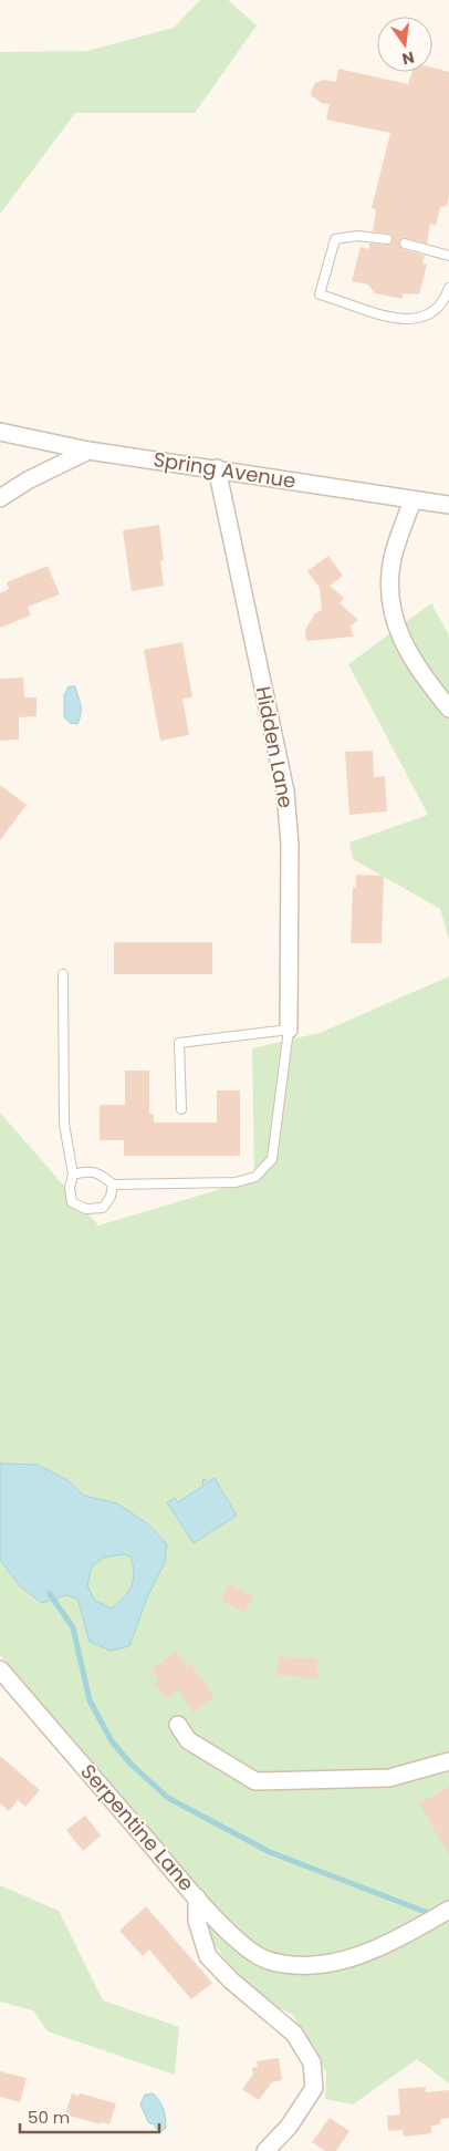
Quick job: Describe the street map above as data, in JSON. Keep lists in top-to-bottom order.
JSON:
{
  "streets": {
    "street": ["Spring Avenue", "Hidden Lane", "Serpentine Lane"]
  },
  "crossings": [
    ["Spring Avenue", "Hidden Lane"]
  ],
  "scale_bar": "50 m",
  "north": "bottom"
}
